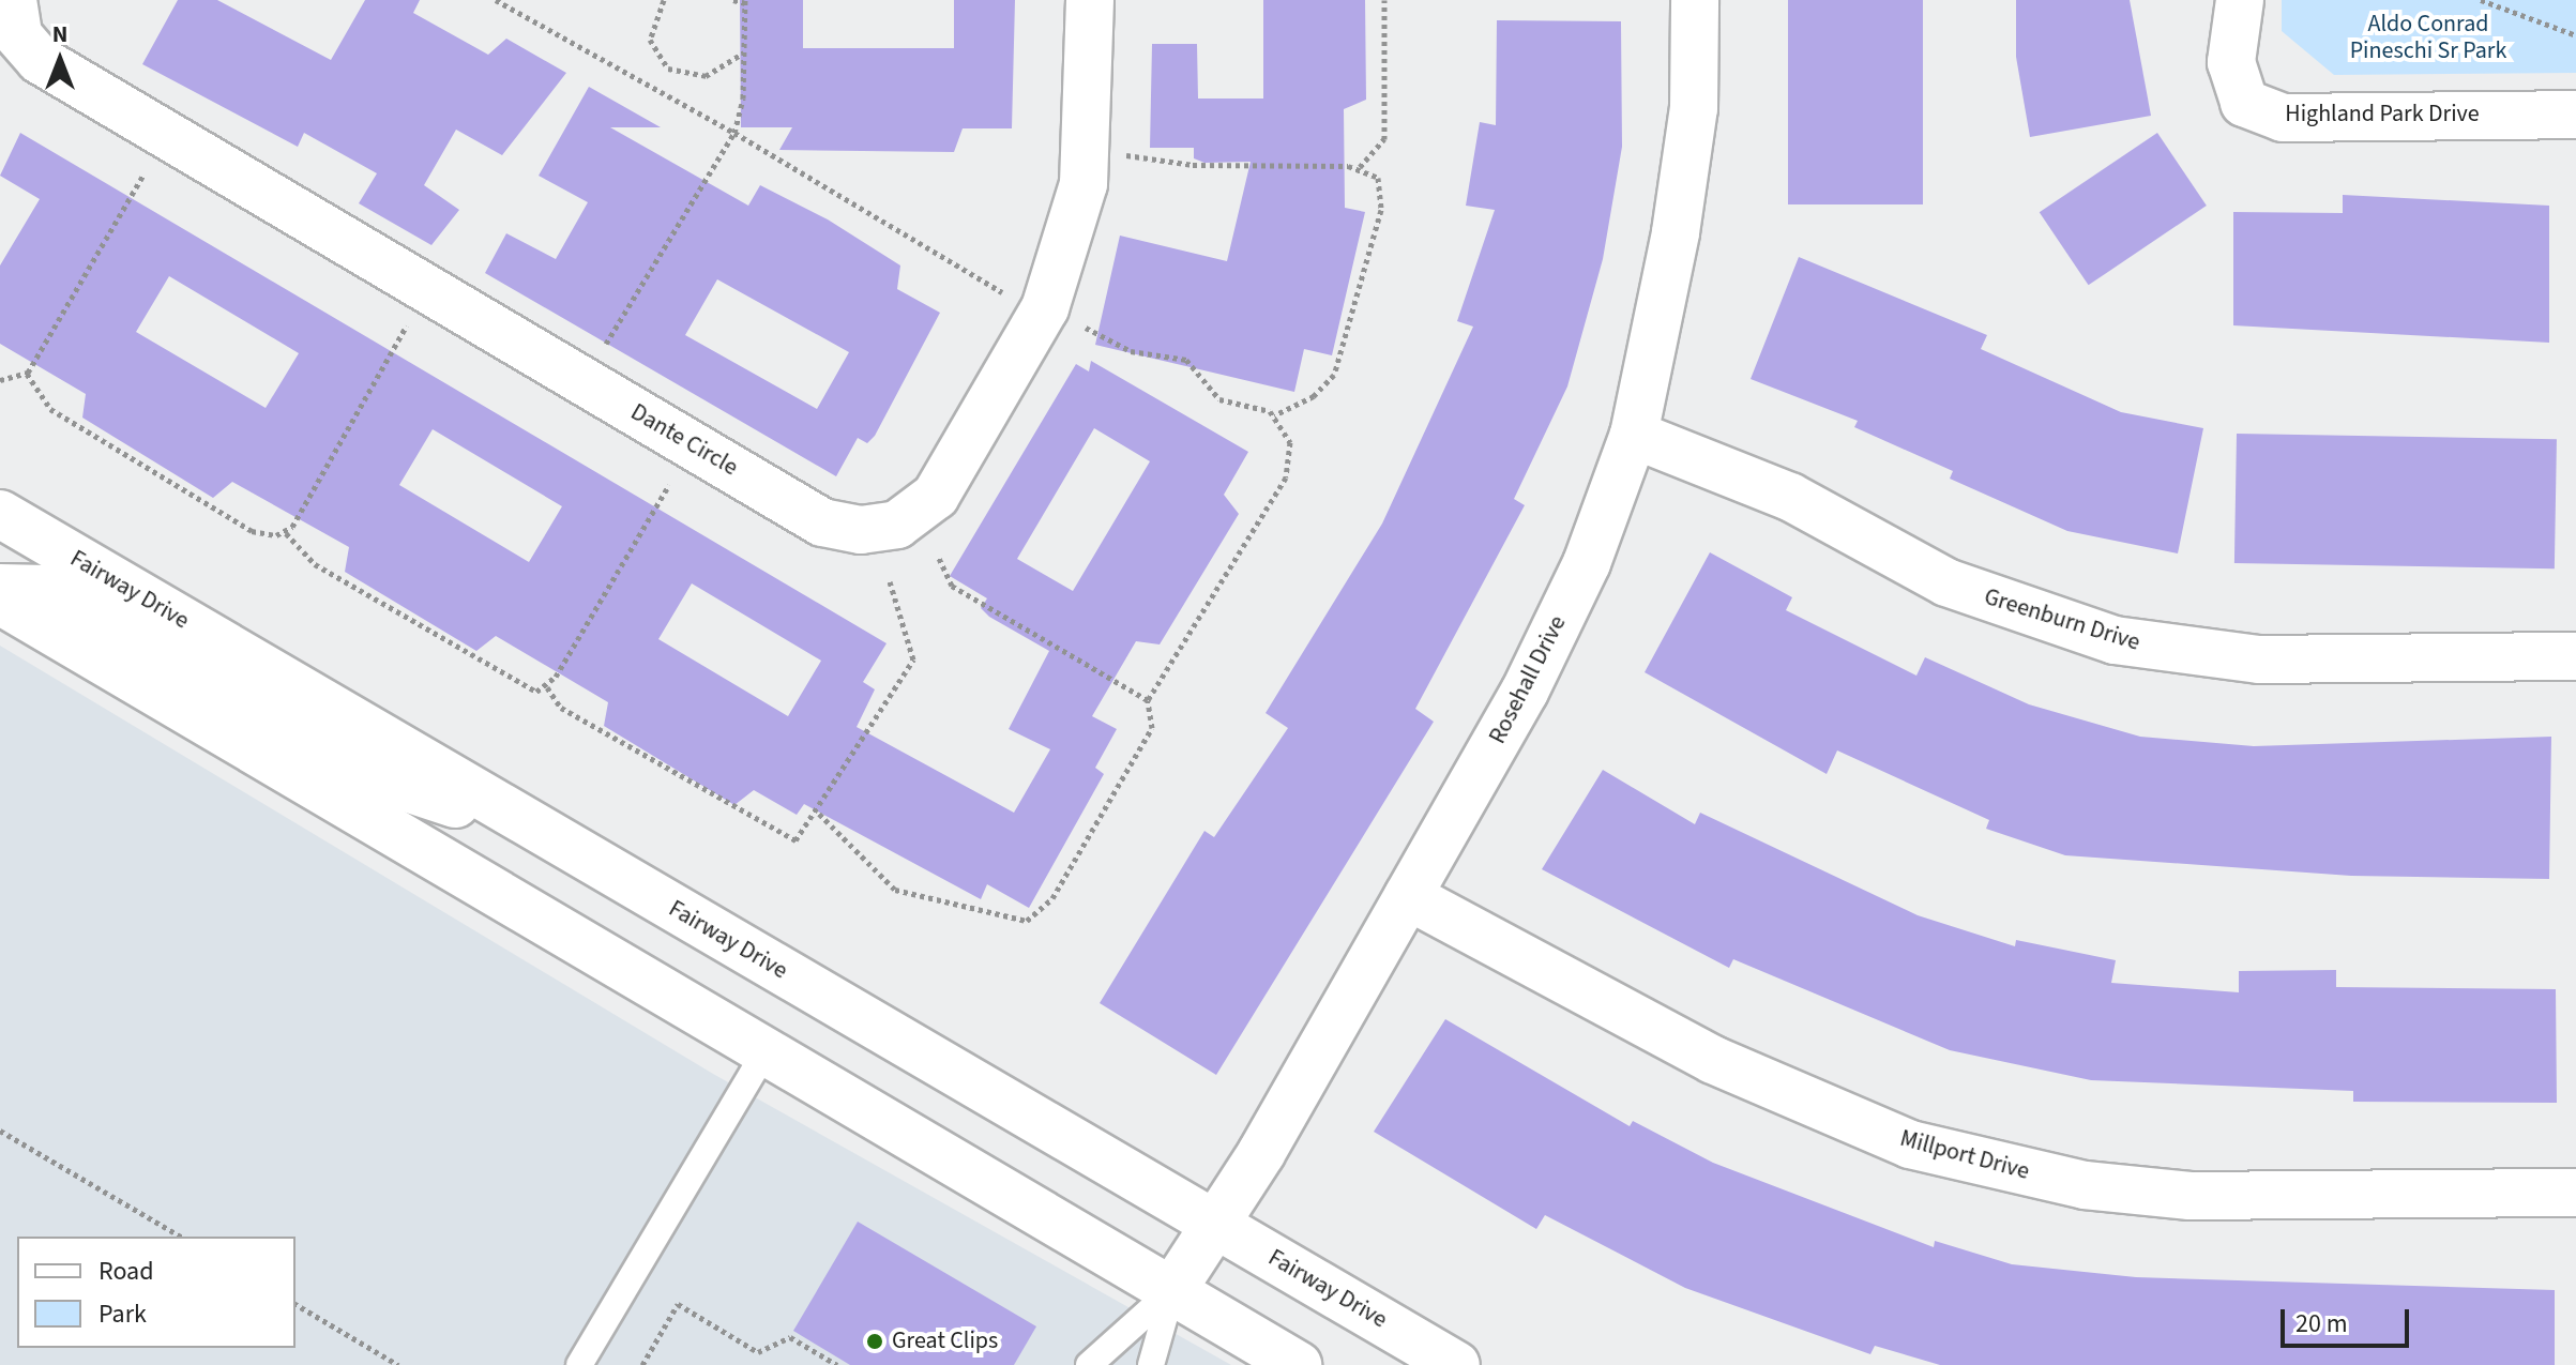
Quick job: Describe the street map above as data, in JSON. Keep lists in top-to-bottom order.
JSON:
{
  "streets": {
    "street": [
      "Highland Park Drive",
      "Dante Circle",
      "Fairway Drive",
      "Greenburn Drive",
      "Rosehall Drive",
      "Millport Drive"
    ]
  },
  "crossings": [
    ["Fairway Drive", "Rosehall Drive"],
    ["Greenburn Drive", "Rosehall Drive"],
    ["Rosehall Drive", "Millport Drive"]
  ],
  "parks": ["Aldo Conrad Pineschi Sr Park"],
  "places": ["Great Clips"],
  "legend": ["Road", "Park"],
  "scale_bar": "20 m",
  "north": "top"
}
